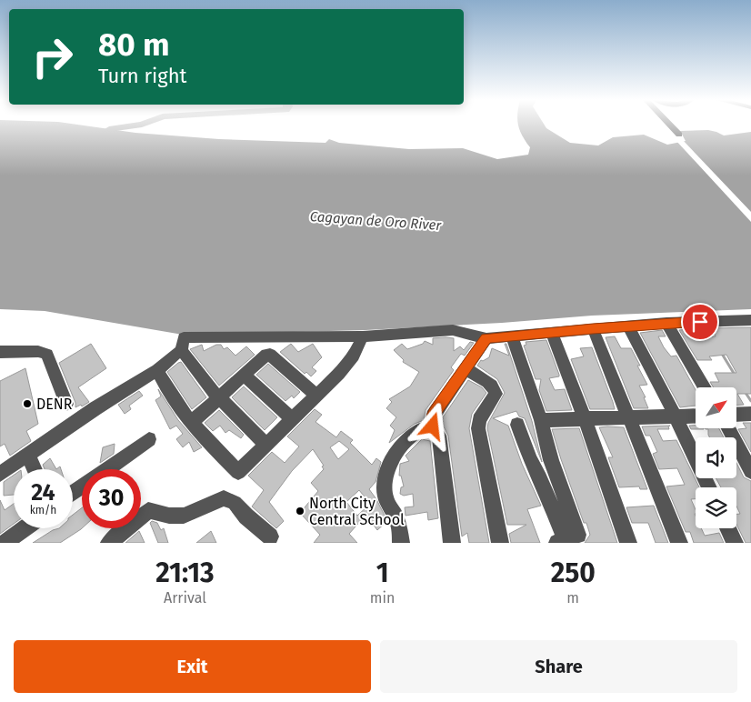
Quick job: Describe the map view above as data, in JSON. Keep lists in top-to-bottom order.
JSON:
{
  "water": ["Cagayan de Oro River"],
  "places": ["DENR", "North City Central School"],
  "north": "top right",
  "page": {
    "turn": ["80 m", "Turn right"],
    "speed": "24 km/h",
    "limit": "30",
    "eta": [
      "21:13",
      "Arrival",
      "1",
      "min",
      "250",
      "m"
    ],
    "buttons": ["Exit", "Share"]
  }
}
